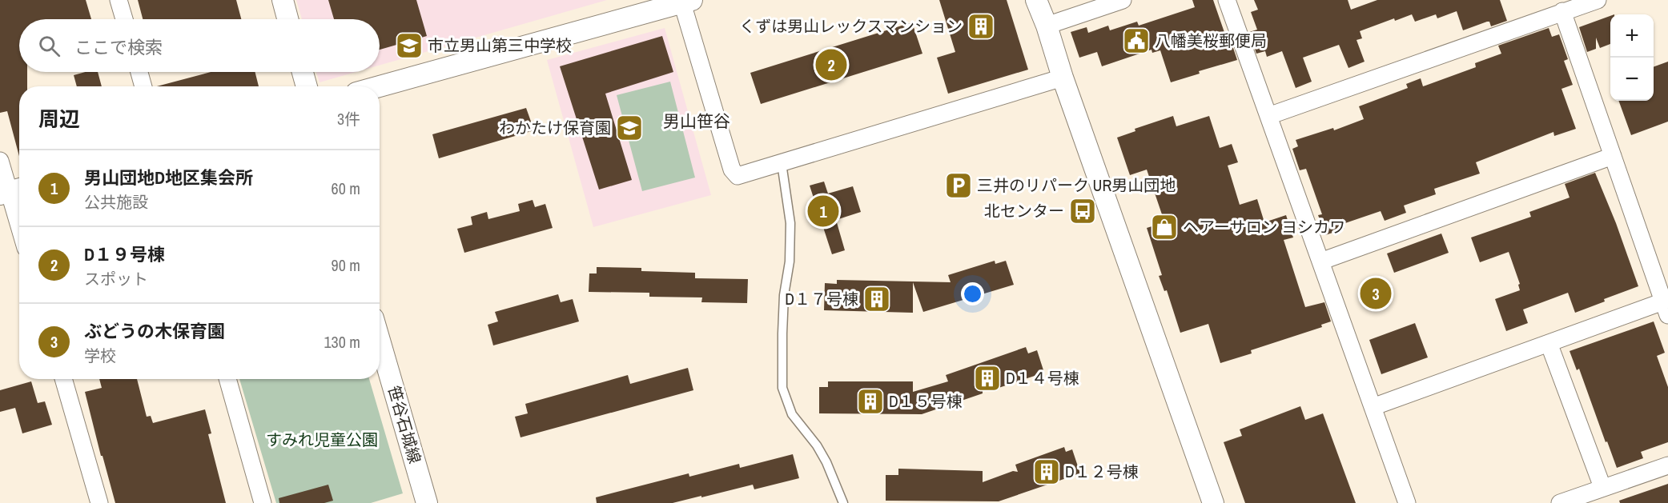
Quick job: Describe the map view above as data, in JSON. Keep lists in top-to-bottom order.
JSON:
{
  "streets": {
    "street": ["笹谷石城線"]
  },
  "districts": ["男山笹谷"],
  "parks": ["すみれ児童公園"],
  "places": {
    "building": [
      "くずは男山レックスマンション",
      "D１７号棟",
      "D１４号棟",
      "D１５号棟",
      "D１２号棟"
    ],
    "public building": ["八幡美桜郵便局"],
    "school or university": ["市立男山第三中学校", "わかたけ保育園"],
    "parking": ["三井のリパーク UR男山団地"],
    "bus stop": ["北センター"],
    "shop": ["ヘアーサロン ヨシカワ"]
  },
  "page": {
    "map_buttons": ["+", "−"],
    "search": "ここで検索",
    "pins": ["2", "1", "3"],
    "heading": ["周辺", "3件"],
    "list": [
      {
        "mark": "1",
        "name": "男山団地D地区集会所",
        "note": "公共施設",
        "value": "60 m"
      },
      {
        "mark": "2",
        "name": "D１９号棟",
        "note": "スポット",
        "value": "90 m"
      },
      {
        "mark": "3",
        "name": "ぶどうの木保育園",
        "note": "学校",
        "value": "130 m"
      }
    ]
  }
}
